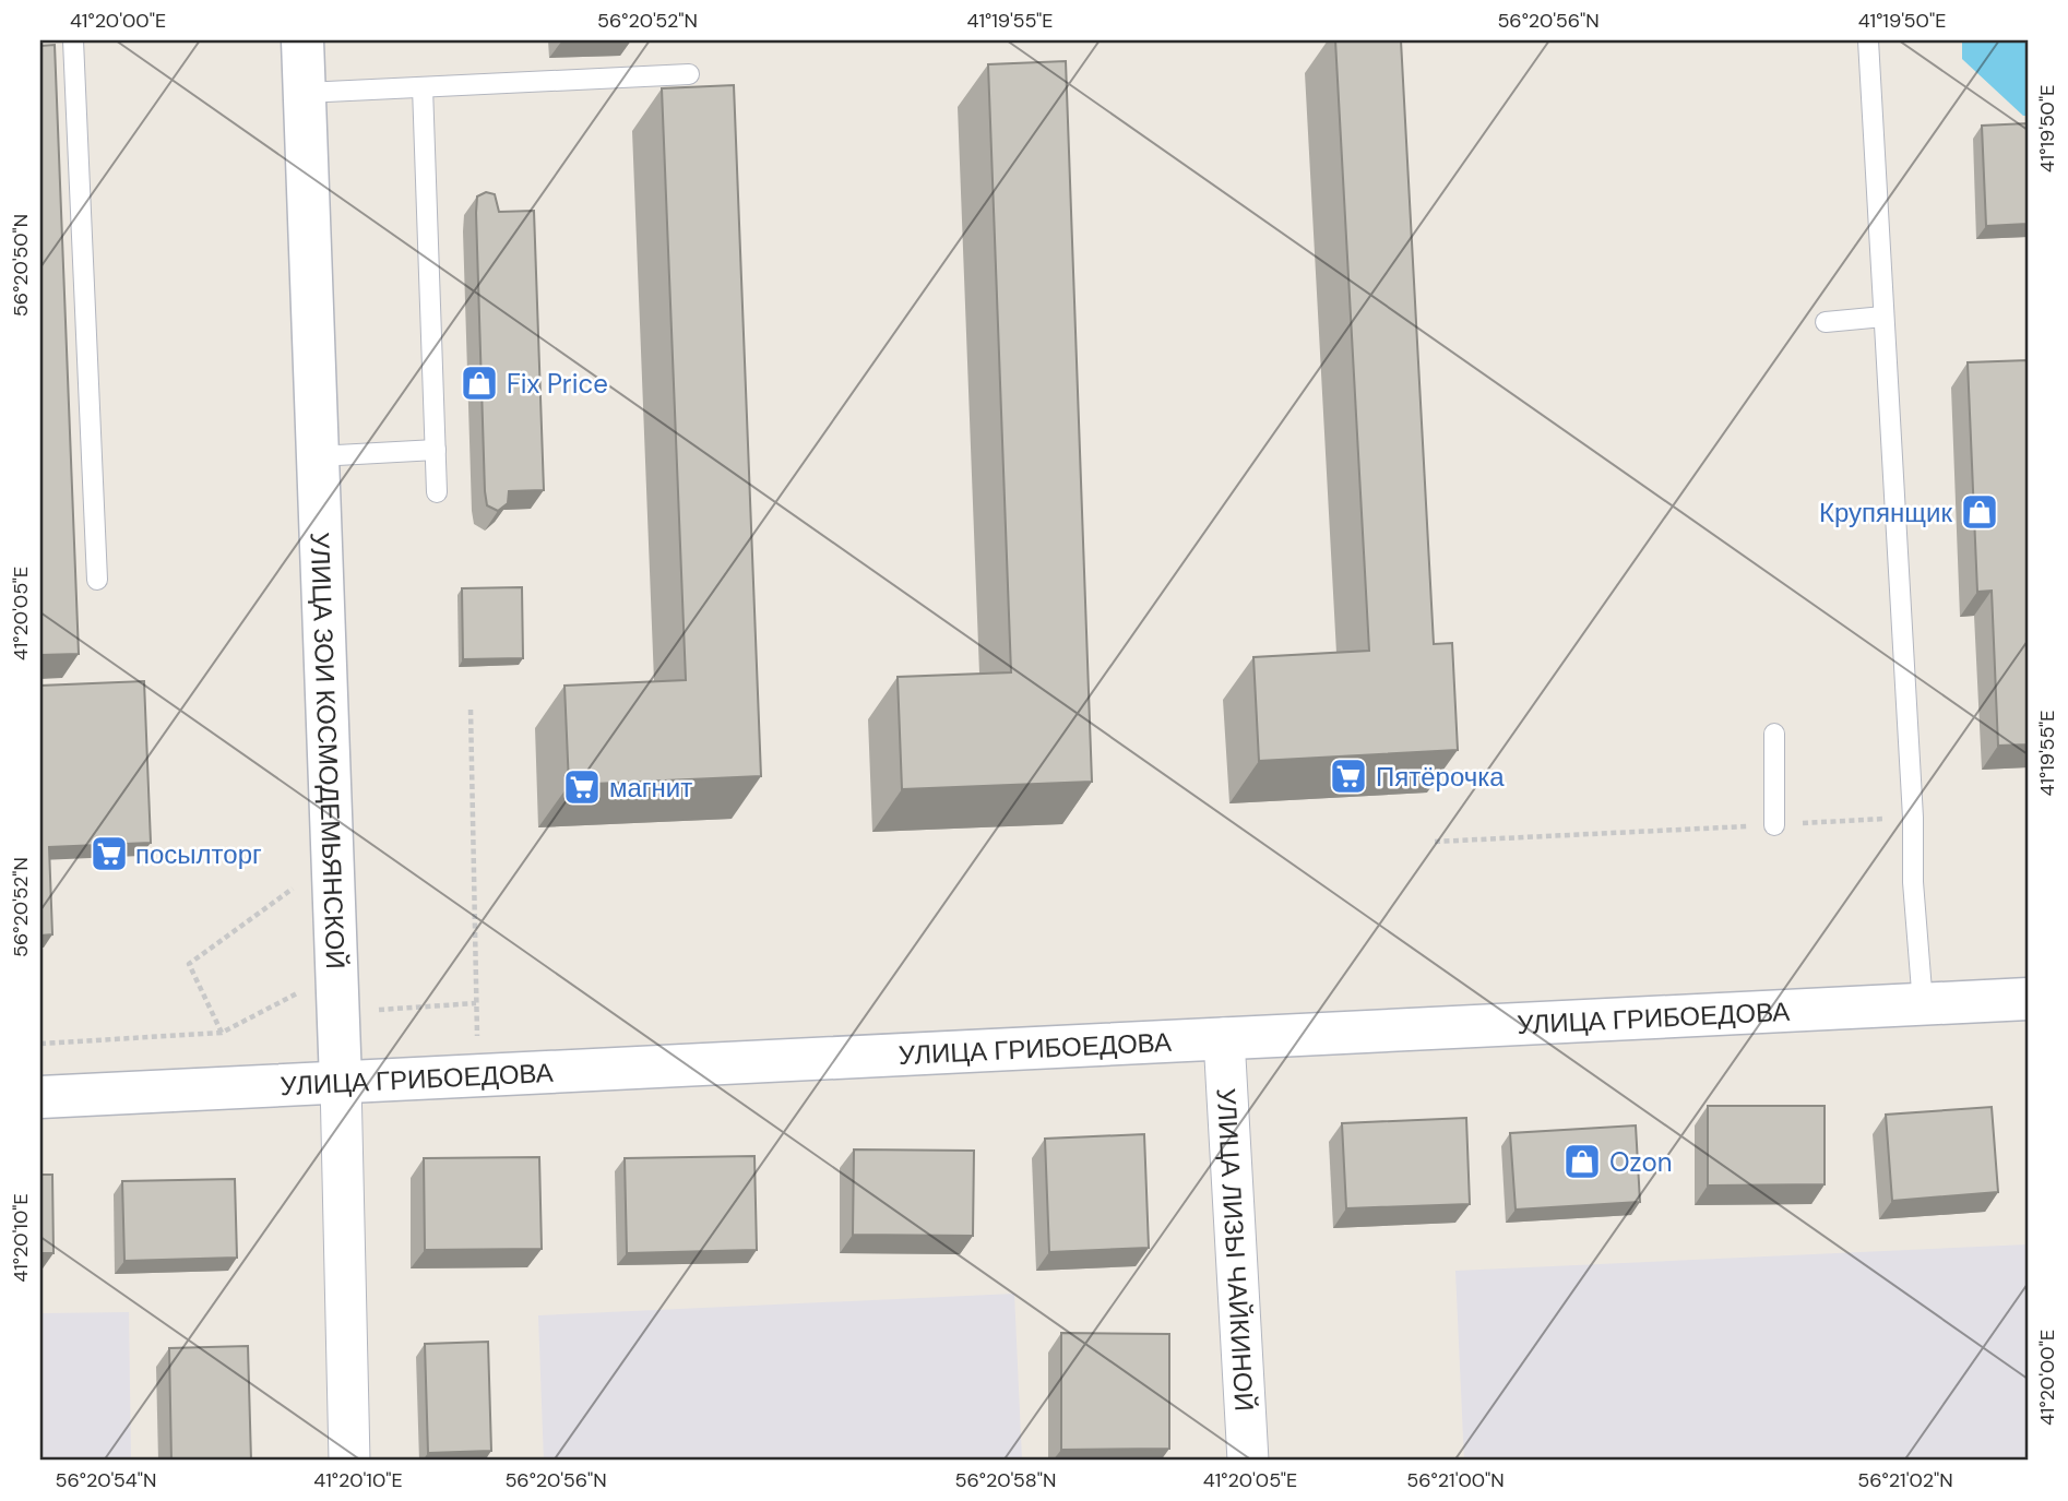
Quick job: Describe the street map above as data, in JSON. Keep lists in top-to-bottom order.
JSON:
{
  "streets": {
    "street": ["УЛИЦА ЗОИ КОСМОДЕМЬЯНСКОЙ", "УЛИЦА ГРИБОЕДОВА", "УЛИЦА ЛИЗЫ ЧАЙКИНОЙ"]
  },
  "crossings": [
    ["УЛИЦА ЗОИ КОСМОДЕМЬЯНСКОЙ", "УЛИЦА ГРИБОЕДОВА"],
    ["УЛИЦА ГРИБОЕДОВА", "УЛИЦА ЛИЗЫ ЧАЙКИНОЙ"]
  ],
  "places": {
    "shop": ["Fix Price", "Крупянщик", "Ozon"],
    "supermarket": ["Пятёрочка", "магнит", "посылторг"]
  },
  "coordinates": [
    "41°20'00\"E",
    "56°20'52\"N",
    "41°19'55\"E",
    "56°20'56\"N",
    "41°19'50\"E",
    "56°20'50\"N",
    "41°20'05\"E",
    "41°20'10\"E",
    "56°20'54\"N",
    "56°20'58\"N",
    "56°21'00\"N",
    "56°21'02\"N"
  ]
}
